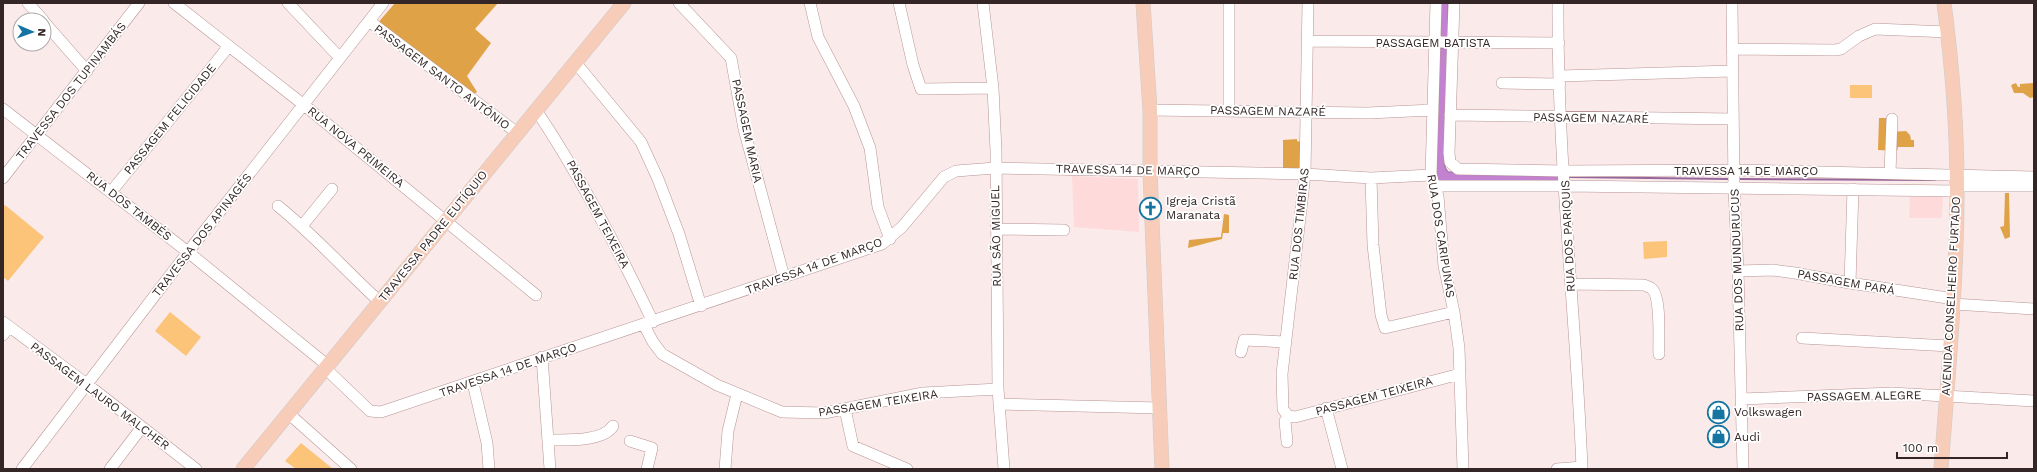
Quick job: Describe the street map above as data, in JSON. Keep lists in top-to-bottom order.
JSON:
{
  "streets": {
    "main road": ["TRAVESSA PADRE EUTÍQUIO", "AVENIDA CONSELHEIRO FURTADO"],
    "street": [
      "PASSAGEM BATISTA",
      "PASSAGEM SANTO ANTÔNIO",
      "TRAVESSA DOS TUPINAMBÁS",
      "PASSAGEM NAZARÉ",
      "PASSAGEM FELICIDADE",
      "PASSAGEM MARIA",
      "RUA NOVA PRIMEIRA",
      "TRAVESSA 14 DE MARÇO",
      "RUA DOS TAMBÉS",
      "PASSAGEM TEIXEIRA",
      "RUA DOS TIMBIRAS",
      "TRAVESSA DOS APINAGÉS",
      "RUA SÃO MIGUEL",
      "RUA DOS CARIPUNAS",
      "RUA DOS PARIQUIS",
      "RUA DOS MUNDURUCUS",
      "PASSAGEM PARÁ",
      "PASSAGEM LAURO MALCHER",
      "PASSAGEM ALEGRE"
    ]
  },
  "crossings": [
    ["PASSAGEM BATISTA", "RUA DOS TIMBIRAS"],
    ["PASSAGEM BATISTA", "RUA DOS CARIPUNAS"],
    ["PASSAGEM BATISTA", "RUA DOS PARIQUIS"],
    ["PASSAGEM SANTO ANTÔNIO", "TRAVESSA DOS APINAGÉS"],
    ["PASSAGEM SANTO ANTÔNIO", "TRAVESSA PADRE EUTÍQUIO"],
    ["TRAVESSA DOS TUPINAMBÁS", "RUA DOS TAMBÉS"],
    ["PASSAGEM NAZARÉ", "RUA DOS TIMBIRAS"],
    ["PASSAGEM NAZARÉ", "RUA DOS CARIPUNAS"],
    ["PASSAGEM NAZARÉ", "RUA DOS PARIQUIS"],
    ["PASSAGEM NAZARÉ", "RUA DOS MUNDURUCUS"],
    ["PASSAGEM FELICIDADE", "RUA NOVA PRIMEIRA"],
    ["PASSAGEM FELICIDADE", "RUA DOS TAMBÉS"],
    ["PASSAGEM MARIA", "TRAVESSA 14 DE MARÇO"],
    ["RUA NOVA PRIMEIRA", "TRAVESSA DOS APINAGÉS"],
    ["RUA NOVA PRIMEIRA", "TRAVESSA PADRE EUTÍQUIO"],
    ["TRAVESSA 14 DE MARÇO", "RUA DOS TAMBÉS"],
    ["TRAVESSA 14 DE MARÇO", "PASSAGEM TEIXEIRA"],
    ["TRAVESSA 14 DE MARÇO", "RUA DOS TIMBIRAS"],
    ["TRAVESSA 14 DE MARÇO", "TRAVESSA PADRE EUTÍQUIO"],
    ["TRAVESSA 14 DE MARÇO", "RUA SÃO MIGUEL"],
    ["TRAVESSA 14 DE MARÇO", "RUA DOS CARIPUNAS"],
    ["TRAVESSA 14 DE MARÇO", "RUA DOS PARIQUIS"],
    ["TRAVESSA 14 DE MARÇO", "RUA DOS MUNDURUCUS"],
    ["TRAVESSA 14 DE MARÇO", "AVENIDA CONSELHEIRO FURTADO"],
    ["RUA DOS TAMBÉS", "TRAVESSA DOS APINAGÉS"],
    ["RUA DOS TAMBÉS", "TRAVESSA PADRE EUTÍQUIO"],
    ["PASSAGEM TEIXEIRA", "RUA DOS TIMBIRAS"],
    ["PASSAGEM TEIXEIRA", "TRAVESSA PADRE EUTÍQUIO"],
    ["PASSAGEM TEIXEIRA", "RUA SÃO MIGUEL"],
    ["PASSAGEM TEIXEIRA", "RUA DOS CARIPUNAS"],
    ["TRAVESSA DOS APINAGÉS", "PASSAGEM LAURO MALCHER"],
    ["RUA DOS MUNDURUCUS", "PASSAGEM PARÁ"],
    ["RUA DOS MUNDURUCUS", "PASSAGEM ALEGRE"],
    ["PASSAGEM PARÁ", "AVENIDA CONSELHEIRO FURTADO"],
    ["AVENIDA CONSELHEIRO FURTADO", "PASSAGEM ALEGRE"]
  ],
  "places": {
    "church": ["Igreja Cristã Maranata"],
    "shop": ["Volkswagen", "Audi"]
  },
  "scale_bar": "100 m",
  "north": "right"
}
